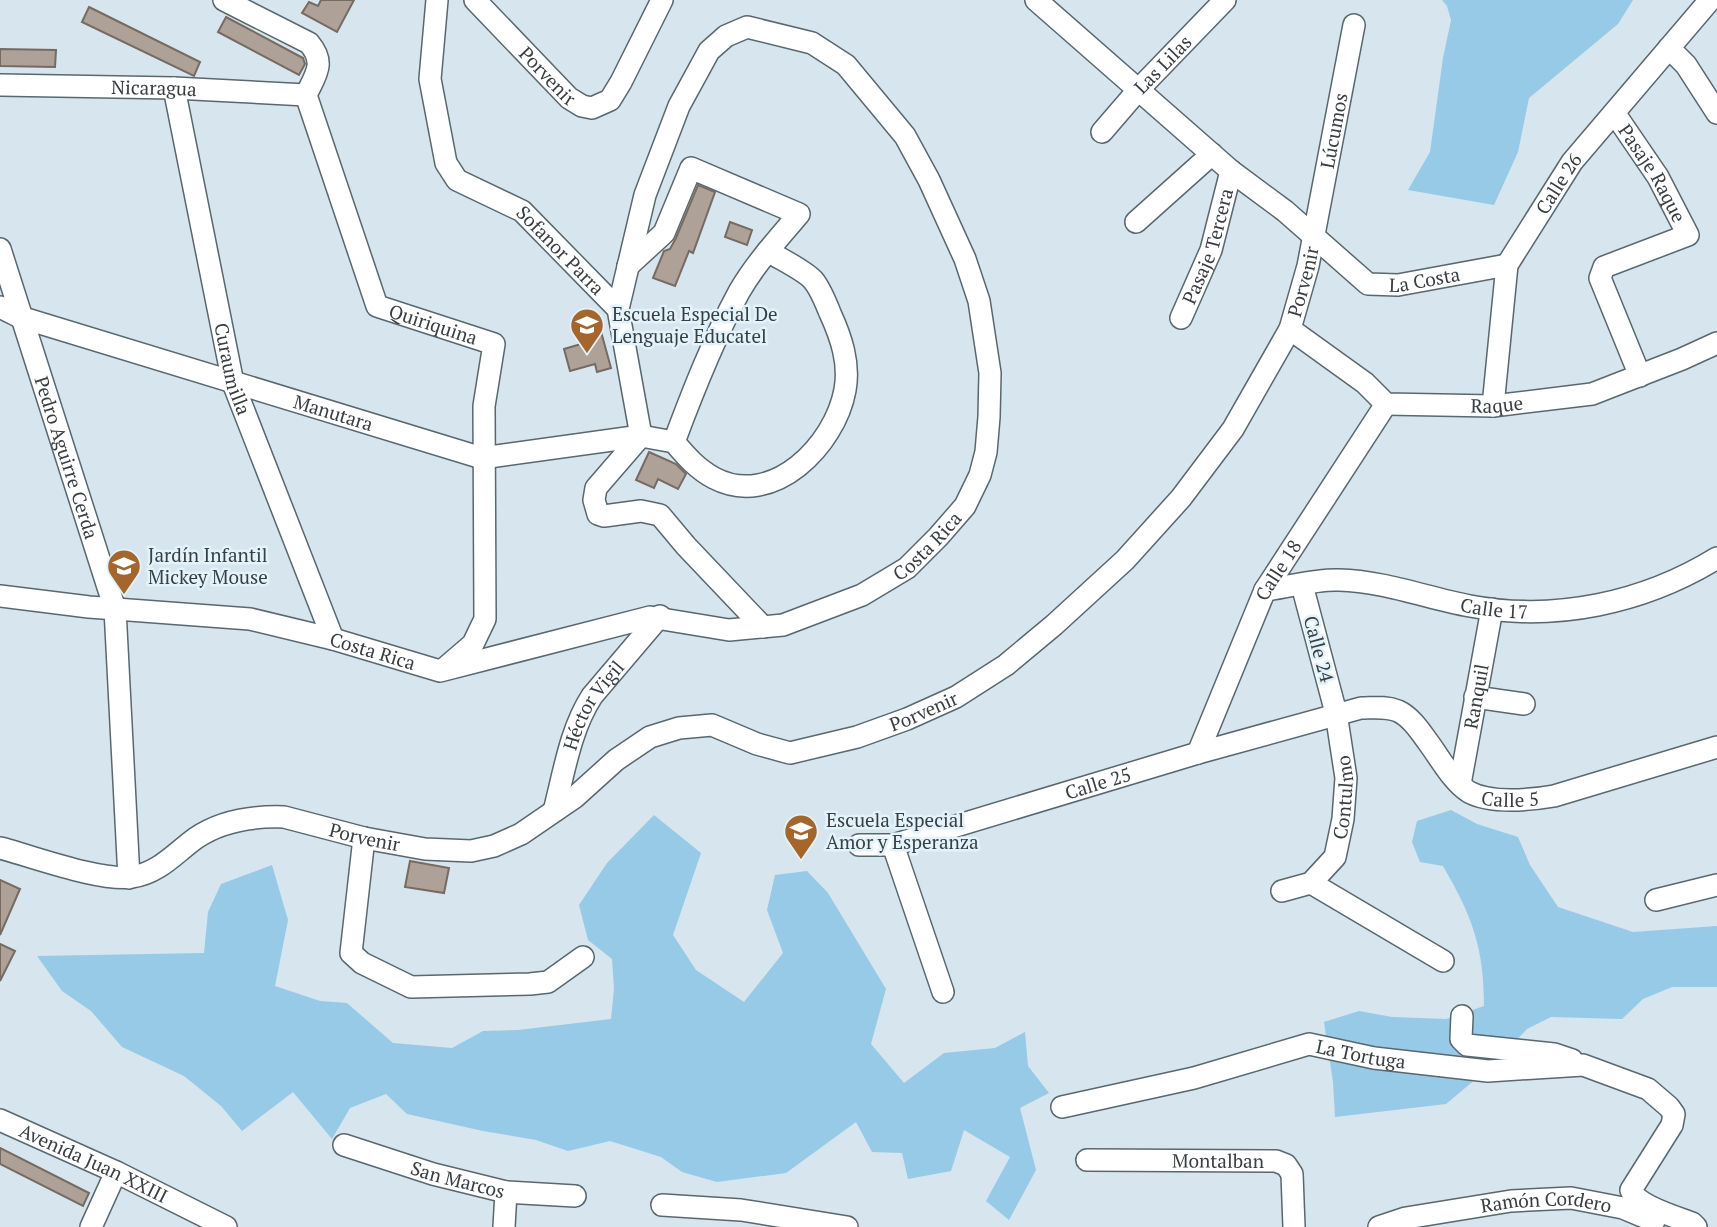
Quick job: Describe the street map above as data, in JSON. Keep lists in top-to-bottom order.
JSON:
{
  "streets": {
    "street": [
      "Las Lilas",
      "Porvenir",
      "Nicaragua",
      "Lúcumos",
      "Pasaje Raque",
      "Calle 26",
      "Pasaje Tercera",
      "Sofanor Parra",
      "La Costa",
      "Quiriquina",
      "Curaumilla",
      "Raque",
      "Manutara",
      "Pedro Aguirre Cerda",
      "Costa Rica",
      "Calle 18",
      "Calle 17",
      "Calle 24",
      "Ranquil",
      "Héctor Vigil",
      "Calle 25",
      "Calle 5",
      "Contulmo",
      "La Tortuga",
      "Montalban",
      "Avenida Juan XXIII",
      "San Marcos",
      "Ramón Cordero"
    ]
  },
  "crossings": [
    ["Las Lilas", "Porvenir"],
    ["Porvenir", "Lúcumos"],
    ["Porvenir", "Pasaje Tercera"],
    ["Porvenir", "La Costa"],
    ["Porvenir", "Pedro Aguirre Cerda"],
    ["Porvenir", "Héctor Vigil"],
    ["Nicaragua", "Quiriquina"],
    ["Nicaragua", "Curaumilla"],
    ["Lúcumos", "La Costa"],
    ["Pasaje Raque", "Calle 26"],
    ["Pasaje Raque", "Raque"],
    ["Calle 26", "La Costa"],
    ["Calle 26", "Raque"],
    ["Sofanor Parra", "Manutara"],
    ["Sofanor Parra", "Costa Rica"],
    ["Quiriquina", "Manutara"],
    ["Quiriquina", "Costa Rica"],
    ["Curaumilla", "Manutara"],
    ["Curaumilla", "Costa Rica"],
    ["Raque", "Calle 18"],
    ["Manutara", "Pedro Aguirre Cerda"],
    ["Pedro Aguirre Cerda", "Costa Rica"],
    ["Costa Rica", "Héctor Vigil"],
    ["Calle 18", "Calle 17"],
    ["Calle 18", "Calle 25"],
    ["Calle 17", "Calle 24"],
    ["Calle 17", "Ranquil"],
    ["Calle 24", "Calle 25"],
    ["Calle 24", "Calle 5"],
    ["Calle 24", "Contulmo"],
    ["Ranquil", "Calle 5"],
    ["Calle 25", "Calle 5"],
    ["Calle 25", "Contulmo"],
    ["Calle 5", "Contulmo"]
  ],
  "places": {
    "school or university": ["Escuela Especial De Lenguaje Educatel", "Jardín Infantil Mickey Mouse", "Escuela Especial Amor y Esperanza"]
  }
}
